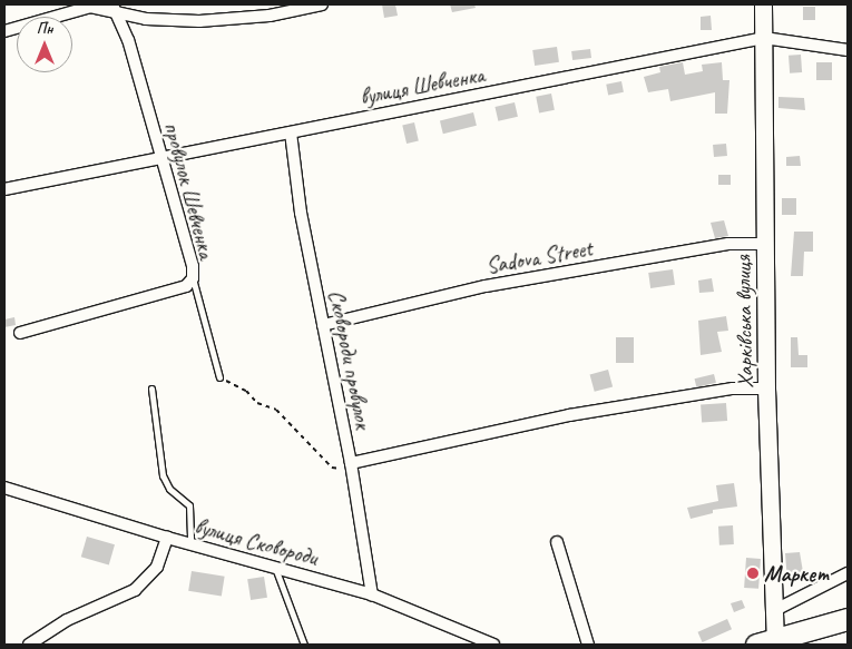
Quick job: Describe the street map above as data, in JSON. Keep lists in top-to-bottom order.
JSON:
{
  "streets": {
    "main road": ["Харківська вулиця"],
    "street": [
      "вулиця Шевченка",
      "провулок Шевченка",
      "Sadova Street",
      "Сковороди провулок",
      "вулиця Сковороди"
    ]
  },
  "crossings": [
    ["вулиця Шевченка", "провулок Шевченка"],
    ["вулиця Шевченка", "Харківська вулиця"],
    ["вулиця Шевченка", "Сковороди провулок"],
    ["Sadova Street", "Харківська вулиця"],
    ["Sadova Street", "Сковороди провулок"],
    ["Сковороди провулок", "вулиця Сковороди"]
  ],
  "places": ["Маркет"],
  "north": "top"
}
